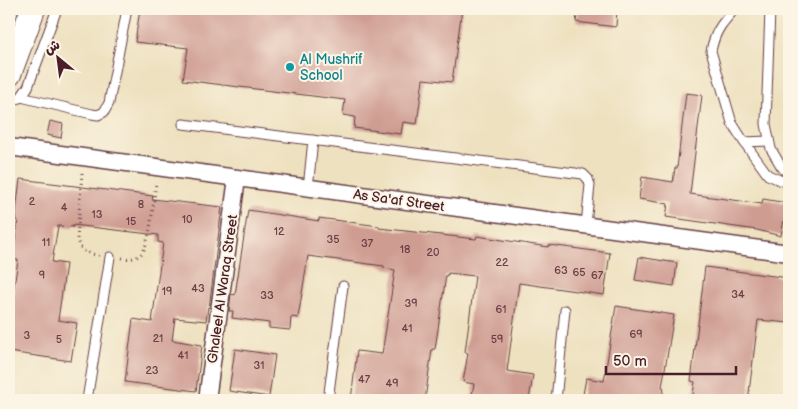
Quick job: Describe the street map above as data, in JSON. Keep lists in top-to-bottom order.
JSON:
{
  "streets": {
    "street": ["As Sa'af Street", "Ghaleel Al Waraq Street"]
  },
  "crossings": [
    ["As Sa'af Street", "Ghaleel Al Waraq Street"]
  ],
  "places": ["Al Mushrif School"],
  "house_numbers": [
    "2",
    "8",
    "4",
    "13",
    "10",
    "15",
    "12",
    "35",
    "11",
    "37",
    "18",
    "20",
    "22",
    "63",
    "65",
    "9",
    "67",
    "43",
    "19",
    "34",
    "33",
    "39",
    "61",
    "41",
    "69",
    "3",
    "21",
    "5",
    "59",
    "41",
    "31",
    "23",
    "47",
    "49"
  ],
  "scale_bar": "50 m",
  "north": "top left"
}
